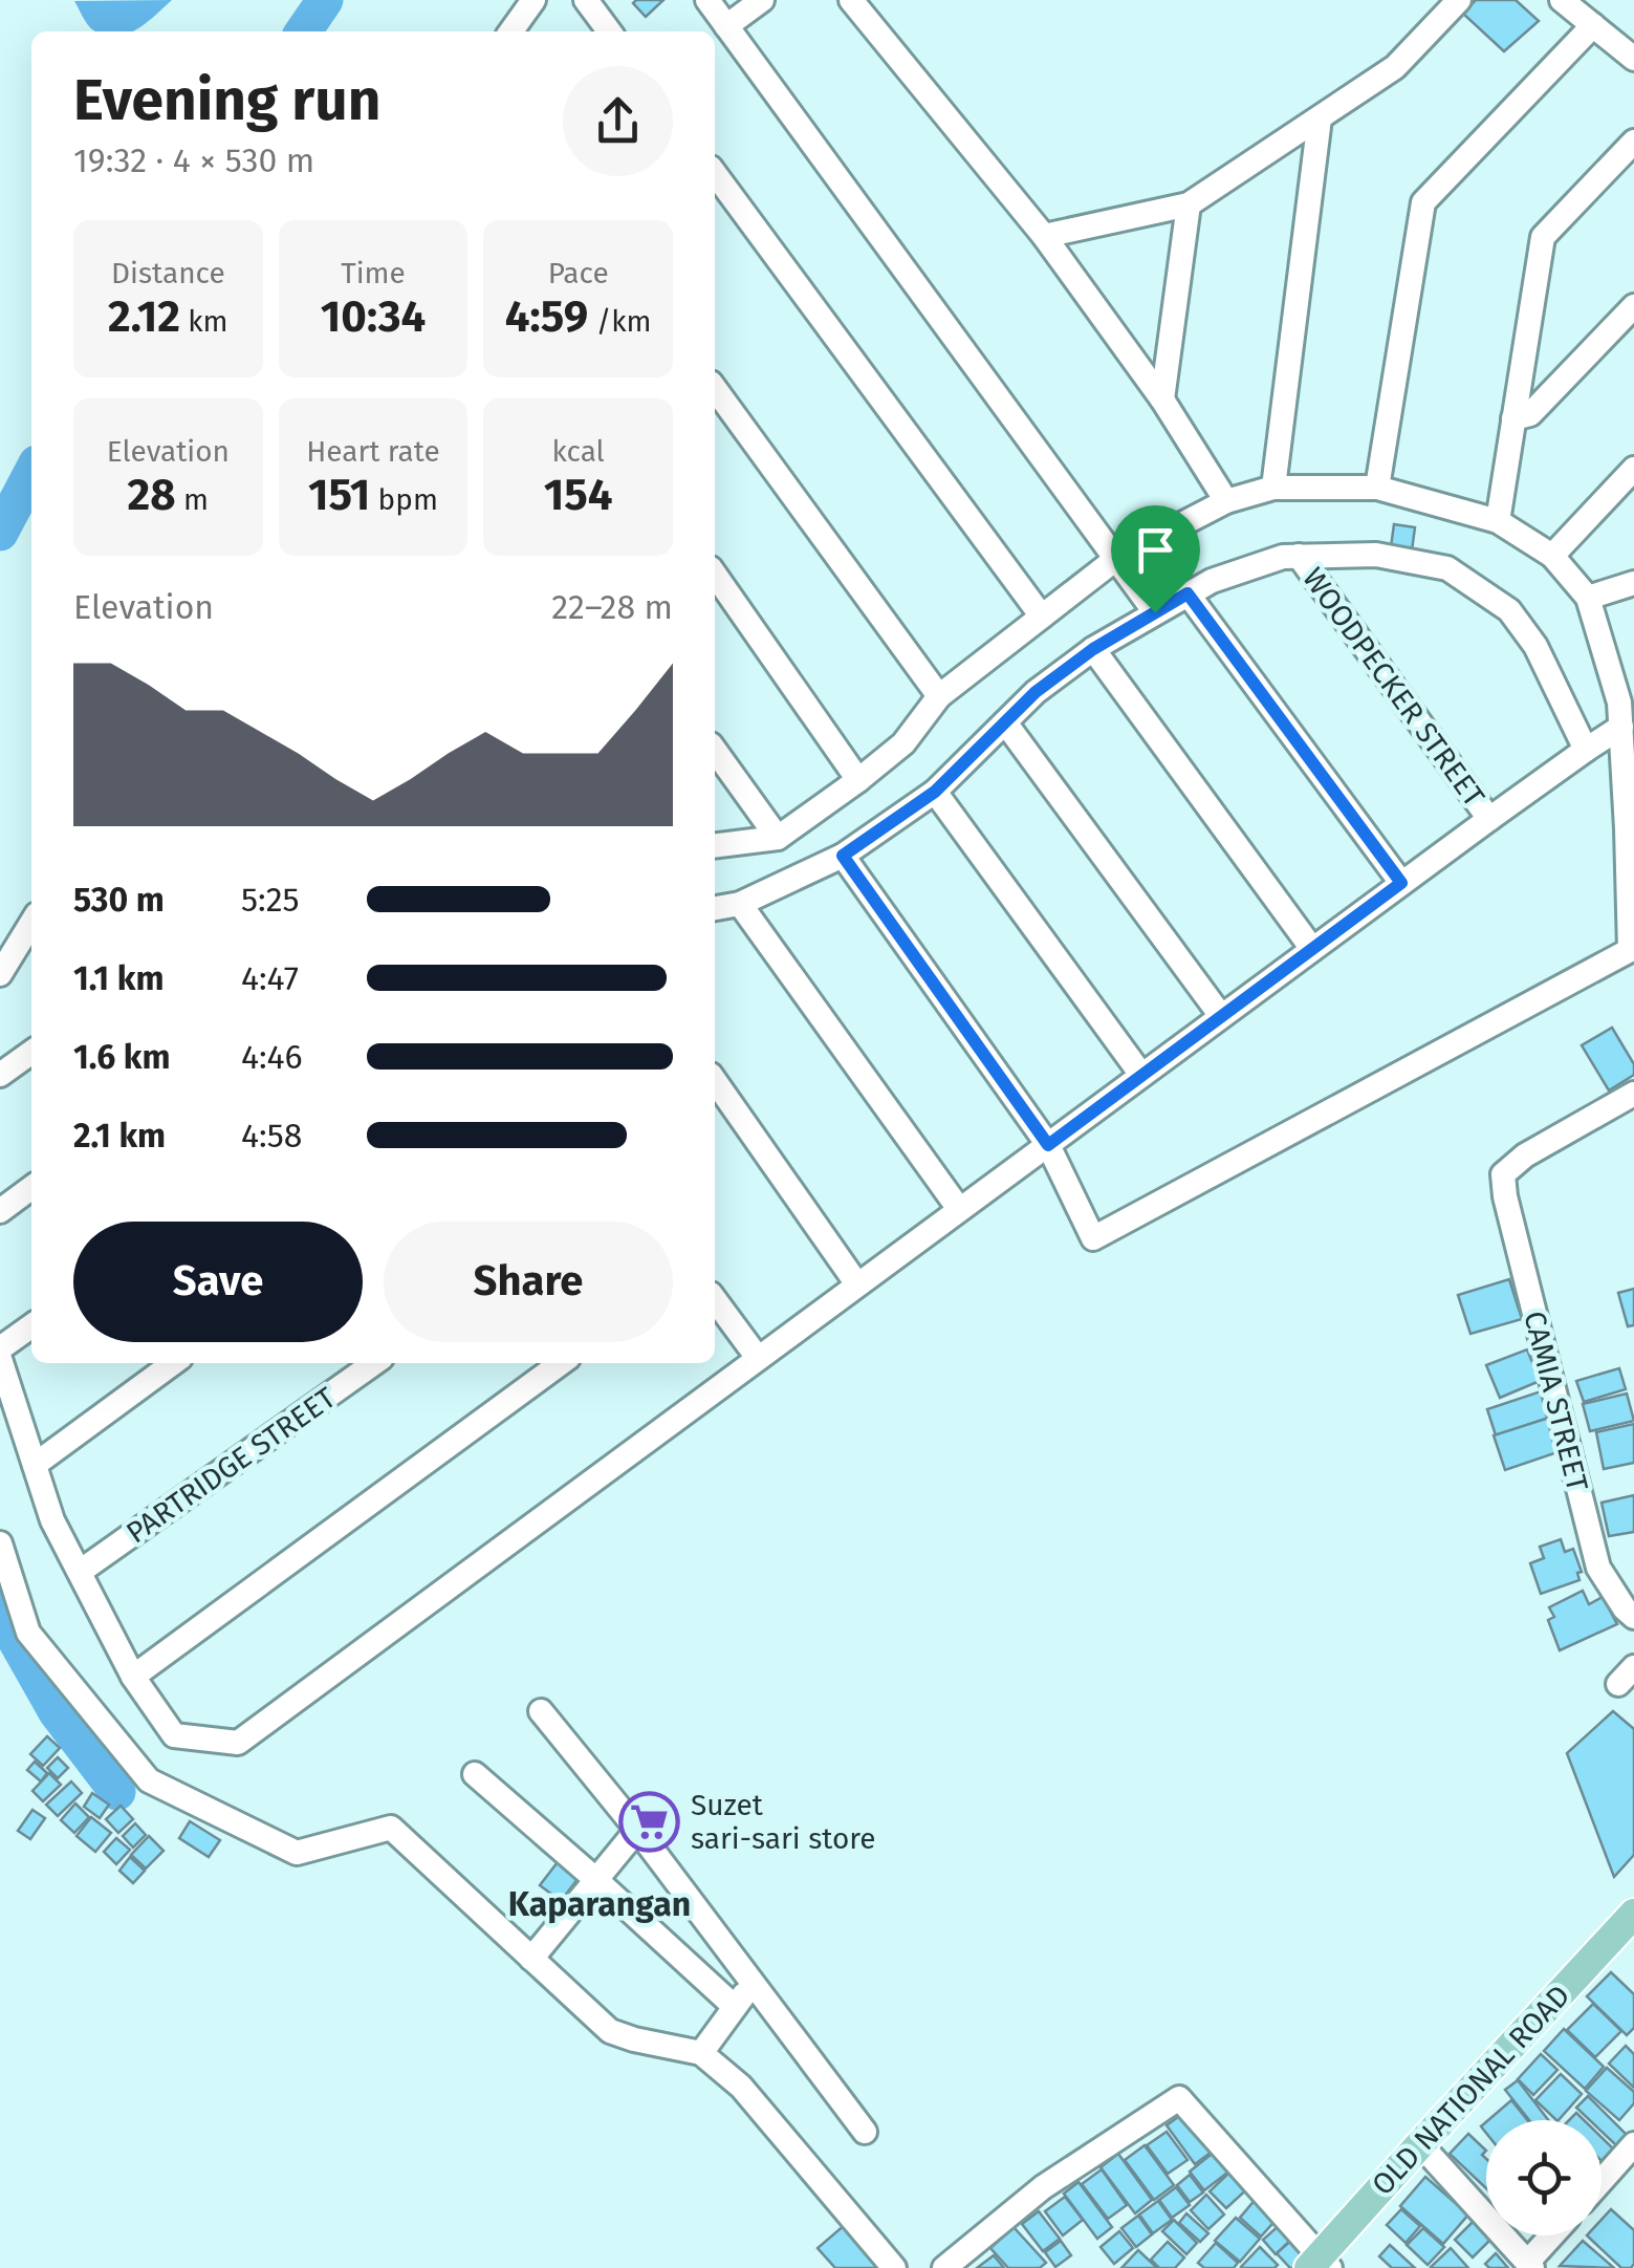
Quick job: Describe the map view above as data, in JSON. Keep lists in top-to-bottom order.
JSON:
{
  "streets": {
    "main road": ["OLD NATIONAL ROAD"],
    "street": ["WOODPECKER STREET", "CAMIA STREET", "PARTRIDGE STREET"]
  },
  "districts": ["Kaparangan"],
  "places": {
    "supermarket": ["Suzet sari-sari store"]
  },
  "page": {
    "heading": ["Evening run", "19:32 · 4 × 530 m"],
    "stats": [
      ["Distance", "2.12 km"],
      ["Time", "10:34"],
      ["Pace", "4:59 /km"],
      ["Elevation", "28 m"],
      ["Heart rate", "151 bpm"],
      ["kcal", "154"]
    ],
    "chart": ["Elevation", "22–28 m"],
    "list": [
      {
        "name": "530 m",
        "note": "5:25"
      },
      {
        "name": "1.1 km",
        "note": "4:47"
      },
      {
        "name": "1.6 km",
        "note": "4:46"
      },
      {
        "name": "2.1 km",
        "note": "4:58"
      }
    ],
    "buttons": ["Save", "Share"]
  }
}
